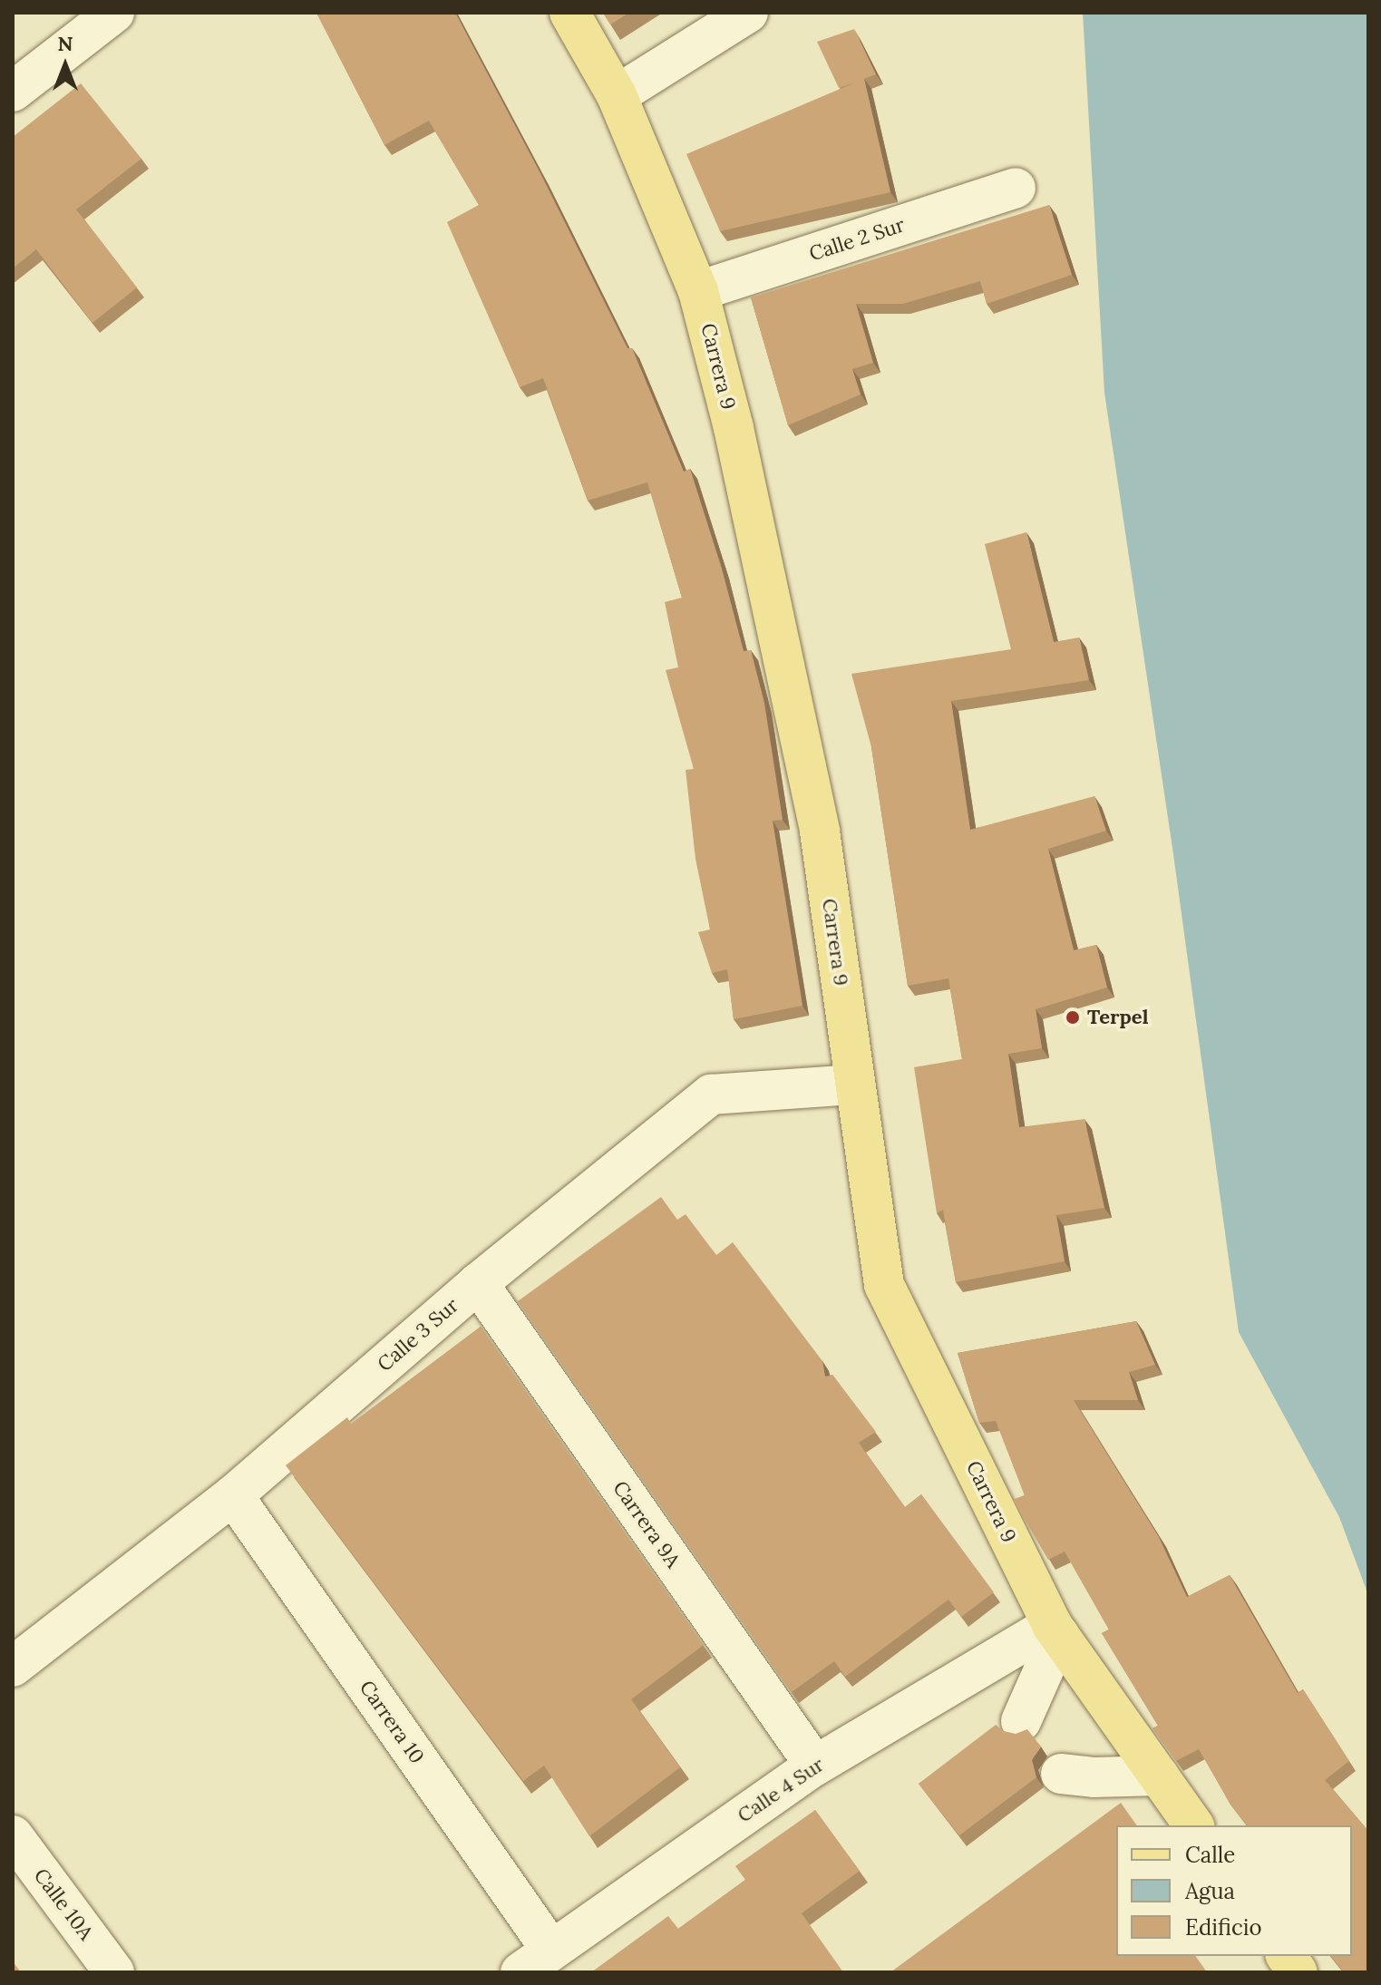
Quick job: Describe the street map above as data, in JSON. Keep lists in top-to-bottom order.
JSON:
{
  "streets": {
    "main road": ["Carrera 9"],
    "street": [
      "Calle 2 Sur",
      "Calle 3 Sur",
      "Carrera 9A",
      "Carrera 10",
      "Calle 4 Sur",
      "Calle 10A"
    ]
  },
  "crossings": [
    ["Calle 2 Sur", "Carrera 9"],
    ["Carrera 9", "Calle 3 Sur"],
    ["Carrera 9", "Calle 4 Sur"],
    ["Calle 3 Sur", "Carrera 9A"],
    ["Calle 3 Sur", "Carrera 10"],
    ["Carrera 9A", "Calle 4 Sur"],
    ["Carrera 10", "Calle 4 Sur"]
  ],
  "places": ["Terpel"],
  "legend": ["Calle", "Agua", "Edificio"],
  "north": "top"
}
